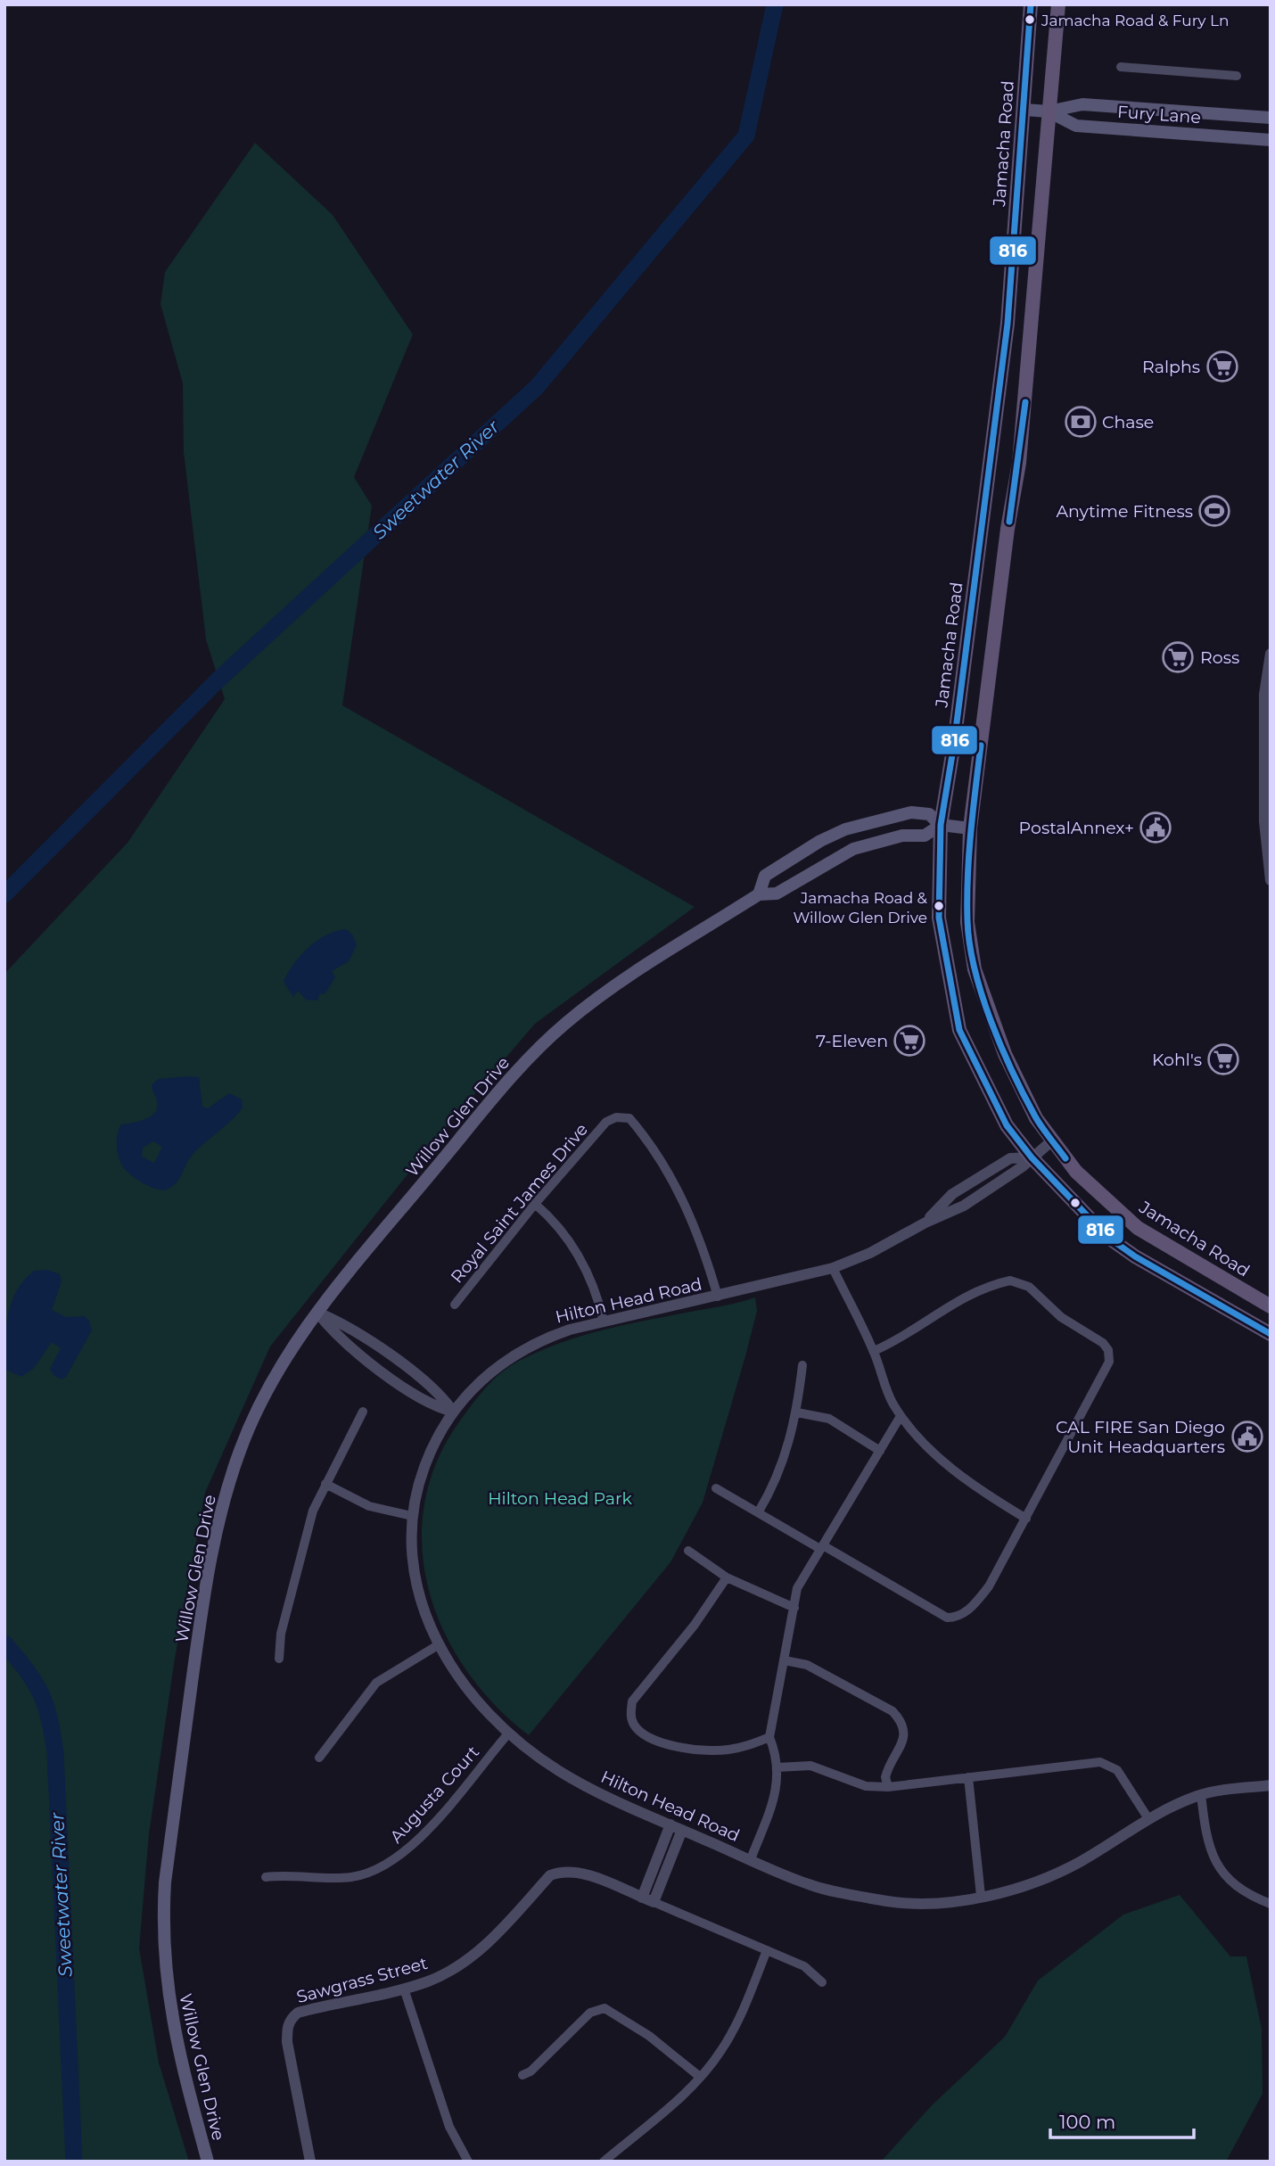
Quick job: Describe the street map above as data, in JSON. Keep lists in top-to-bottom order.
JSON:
{
  "streets": {
    "main road": ["Fury Lane", "Jamacha Road", "Willow Glen Drive"],
    "street": [
      "Royal Saint James Drive",
      "Hilton Head Road",
      "Augusta Court",
      "Sawgrass Street"
    ]
  },
  "crossings": [
    ["Fury Lane", "Jamacha Road"],
    ["Jamacha Road", "Willow Glen Drive"],
    ["Jamacha Road", "Hilton Head Road"],
    ["Royal Saint James Drive", "Hilton Head Road"],
    ["Hilton Head Road", "Augusta Court"]
  ],
  "water": ["Sweetwater River"],
  "parks": ["Hilton Head Park"],
  "places": {
    "other": ["Jamacha Road & Fury Ln", "Jamacha Road & Willow Glen Drive"],
    "supermarket": [
      "Ralphs",
      "Ross",
      "7-Eleven",
      "Kohl's"
    ],
    "bank": ["Chase"],
    "sports": ["Anytime Fitness"],
    "public building": ["PostalAnnex+", "CAL FIRE San Diego Unit Headquarters"]
  },
  "lines": ["transit line 816"],
  "scale_bar": "100 m"
}
